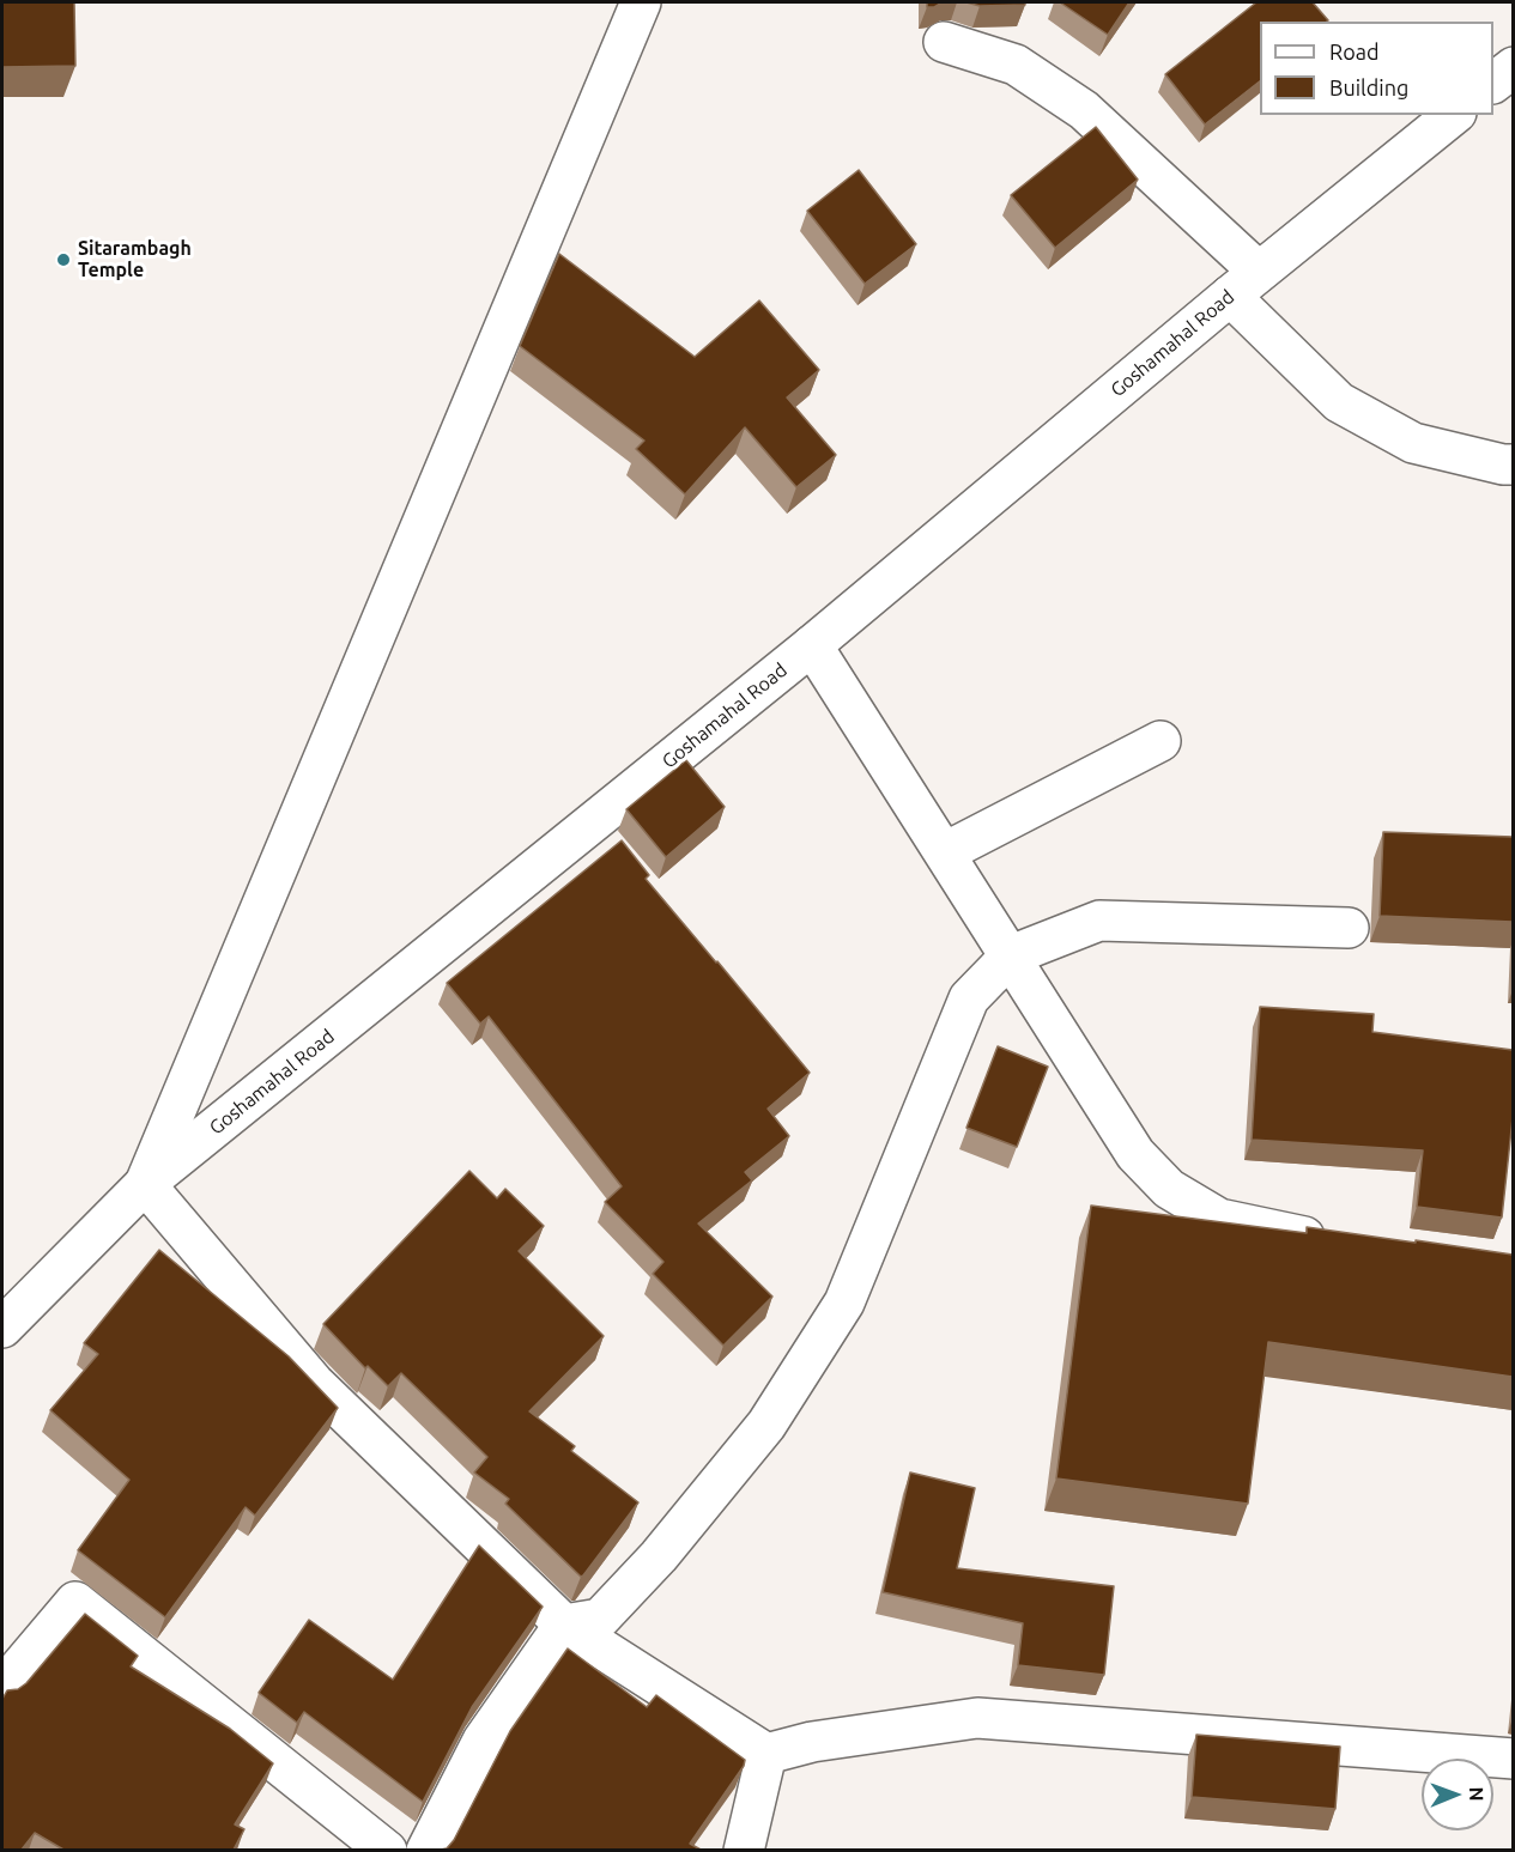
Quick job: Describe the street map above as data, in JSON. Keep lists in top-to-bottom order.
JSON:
{
  "streets": {
    "street": ["Goshamahal Road"]
  },
  "places": ["Sitarambagh Temple"],
  "legend": ["Road", "Building"],
  "north": "right"
}
